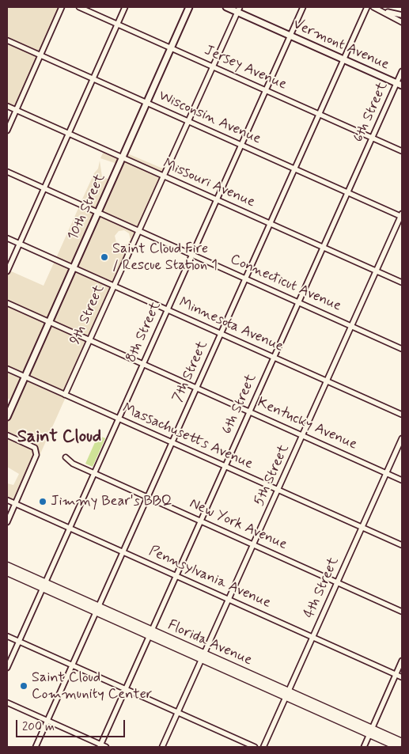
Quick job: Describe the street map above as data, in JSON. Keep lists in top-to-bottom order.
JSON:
{
  "streets": {
    "main road": ["Florida Avenue"],
    "street": [
      "Vermont Avenue",
      "Jersey Avenue",
      "6th Street",
      "Wisconsin Avenue",
      "Missouri Avenue",
      "10th Street",
      "Connecticut Avenue",
      "9th Street",
      "Minnesota Avenue",
      "8th Street",
      "7th Street",
      "Kentucky Avenue",
      "Massachusetts Avenue",
      "5th Street",
      "New York Avenue",
      "Pennsylvania Avenue",
      "4th Street"
    ]
  },
  "crossings": [
    ["Vermont Avenue", "6th Street"],
    ["Vermont Avenue", "9th Street"],
    ["Vermont Avenue", "8th Street"],
    ["Vermont Avenue", "7th Street"],
    ["Jersey Avenue", "6th Street"],
    ["Jersey Avenue", "10th Street"],
    ["Jersey Avenue", "9th Street"],
    ["Jersey Avenue", "8th Street"],
    ["Jersey Avenue", "7th Street"],
    ["6th Street", "Wisconsin Avenue"],
    ["6th Street", "Missouri Avenue"],
    ["6th Street", "Connecticut Avenue"],
    ["6th Street", "Minnesota Avenue"],
    ["6th Street", "Kentucky Avenue"],
    ["6th Street", "Massachusetts Avenue"],
    ["6th Street", "New York Avenue"],
    ["6th Street", "Pennsylvania Avenue"],
    ["6th Street", "Florida Avenue"],
    ["Wisconsin Avenue", "10th Street"],
    ["Wisconsin Avenue", "9th Street"],
    ["Wisconsin Avenue", "8th Street"],
    ["Wisconsin Avenue", "7th Street"],
    ["Wisconsin Avenue", "5th Street"],
    ["Missouri Avenue", "10th Street"],
    ["Missouri Avenue", "9th Street"],
    ["Missouri Avenue", "8th Street"],
    ["Missouri Avenue", "7th Street"],
    ["Missouri Avenue", "5th Street"],
    ["10th Street", "Connecticut Avenue"],
    ["10th Street", "Minnesota Avenue"],
    ["10th Street", "Kentucky Avenue"],
    ["10th Street", "Massachusetts Avenue"],
    ["Connecticut Avenue", "9th Street"],
    ["Connecticut Avenue", "8th Street"],
    ["Connecticut Avenue", "7th Street"],
    ["Connecticut Avenue", "5th Street"],
    ["9th Street", "Minnesota Avenue"],
    ["9th Street", "Kentucky Avenue"],
    ["9th Street", "Massachusetts Avenue"],
    ["Minnesota Avenue", "8th Street"],
    ["Minnesota Avenue", "7th Street"],
    ["Minnesota Avenue", "5th Street"],
    ["8th Street", "Kentucky Avenue"],
    ["8th Street", "Massachusetts Avenue"],
    ["8th Street", "New York Avenue"],
    ["8th Street", "Pennsylvania Avenue"],
    ["8th Street", "Florida Avenue"],
    ["7th Street", "Kentucky Avenue"],
    ["7th Street", "Massachusetts Avenue"],
    ["7th Street", "New York Avenue"],
    ["7th Street", "Pennsylvania Avenue"],
    ["7th Street", "Florida Avenue"],
    ["Kentucky Avenue", "5th Street"],
    ["Kentucky Avenue", "4th Street"],
    ["Massachusetts Avenue", "5th Street"],
    ["Massachusetts Avenue", "4th Street"],
    ["5th Street", "New York Avenue"],
    ["5th Street", "Pennsylvania Avenue"],
    ["5th Street", "Florida Avenue"],
    ["New York Avenue", "4th Street"],
    ["Pennsylvania Avenue", "4th Street"],
    ["4th Street", "Florida Avenue"]
  ],
  "districts": ["Saint Cloud"],
  "places": ["Saint Cloud Fire / Rescue Station 1", "Jimmy Bear's BBQ", "Saint Cloud Community Center"],
  "scale_bar": "200 m"
}
